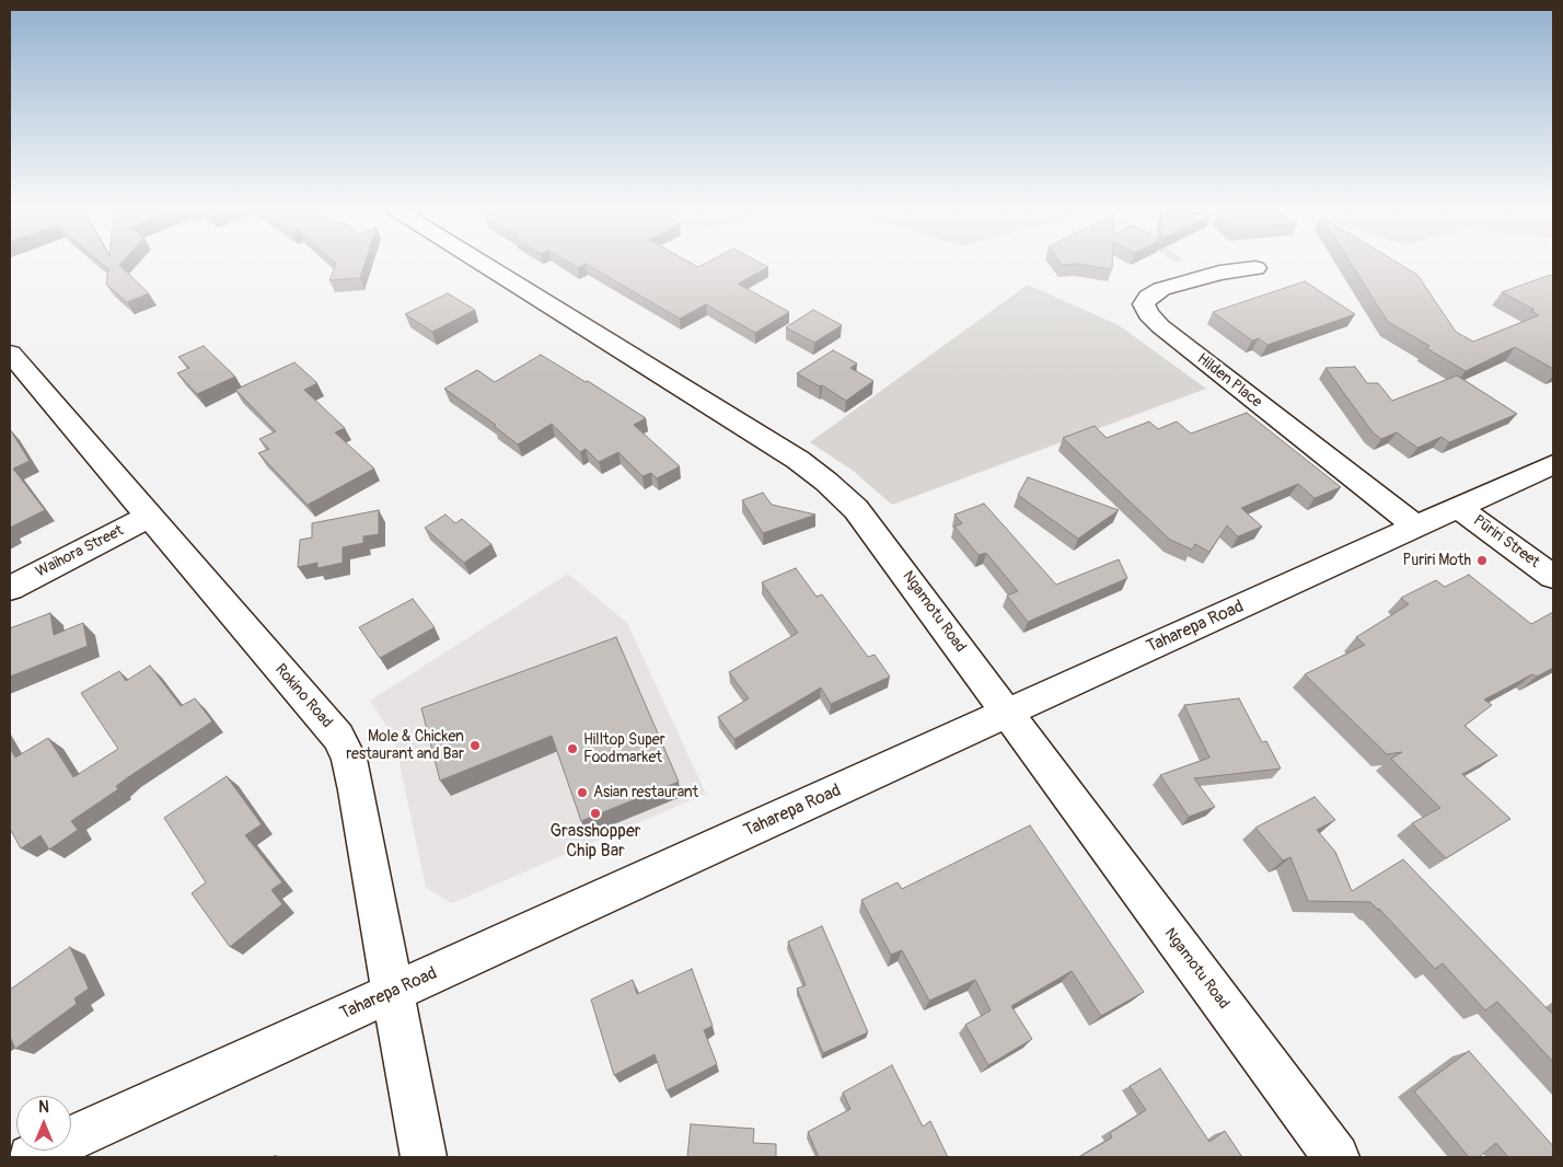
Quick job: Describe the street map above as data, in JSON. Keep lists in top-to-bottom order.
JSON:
{
  "streets": {
    "street": [
      "Hilden Place",
      "Pūriri Street",
      "Waihora Street",
      "Ngamotu Road",
      "Taharepa Road",
      "Rokino Road"
    ]
  },
  "crossings": [
    ["Hilden Place", "Taharepa Road"],
    ["Pūriri Street", "Taharepa Road"],
    ["Waihora Street", "Rokino Road"],
    ["Ngamotu Road", "Taharepa Road"],
    ["Taharepa Road", "Rokino Road"]
  ],
  "places": [
    "Puriri Moth",
    "Mole & Chicken restaurant and Bar",
    "Hilltop Super Foodmarket",
    "Asian restaurant",
    "Grasshopper Chip Bar"
  ],
  "north": "top"
}
